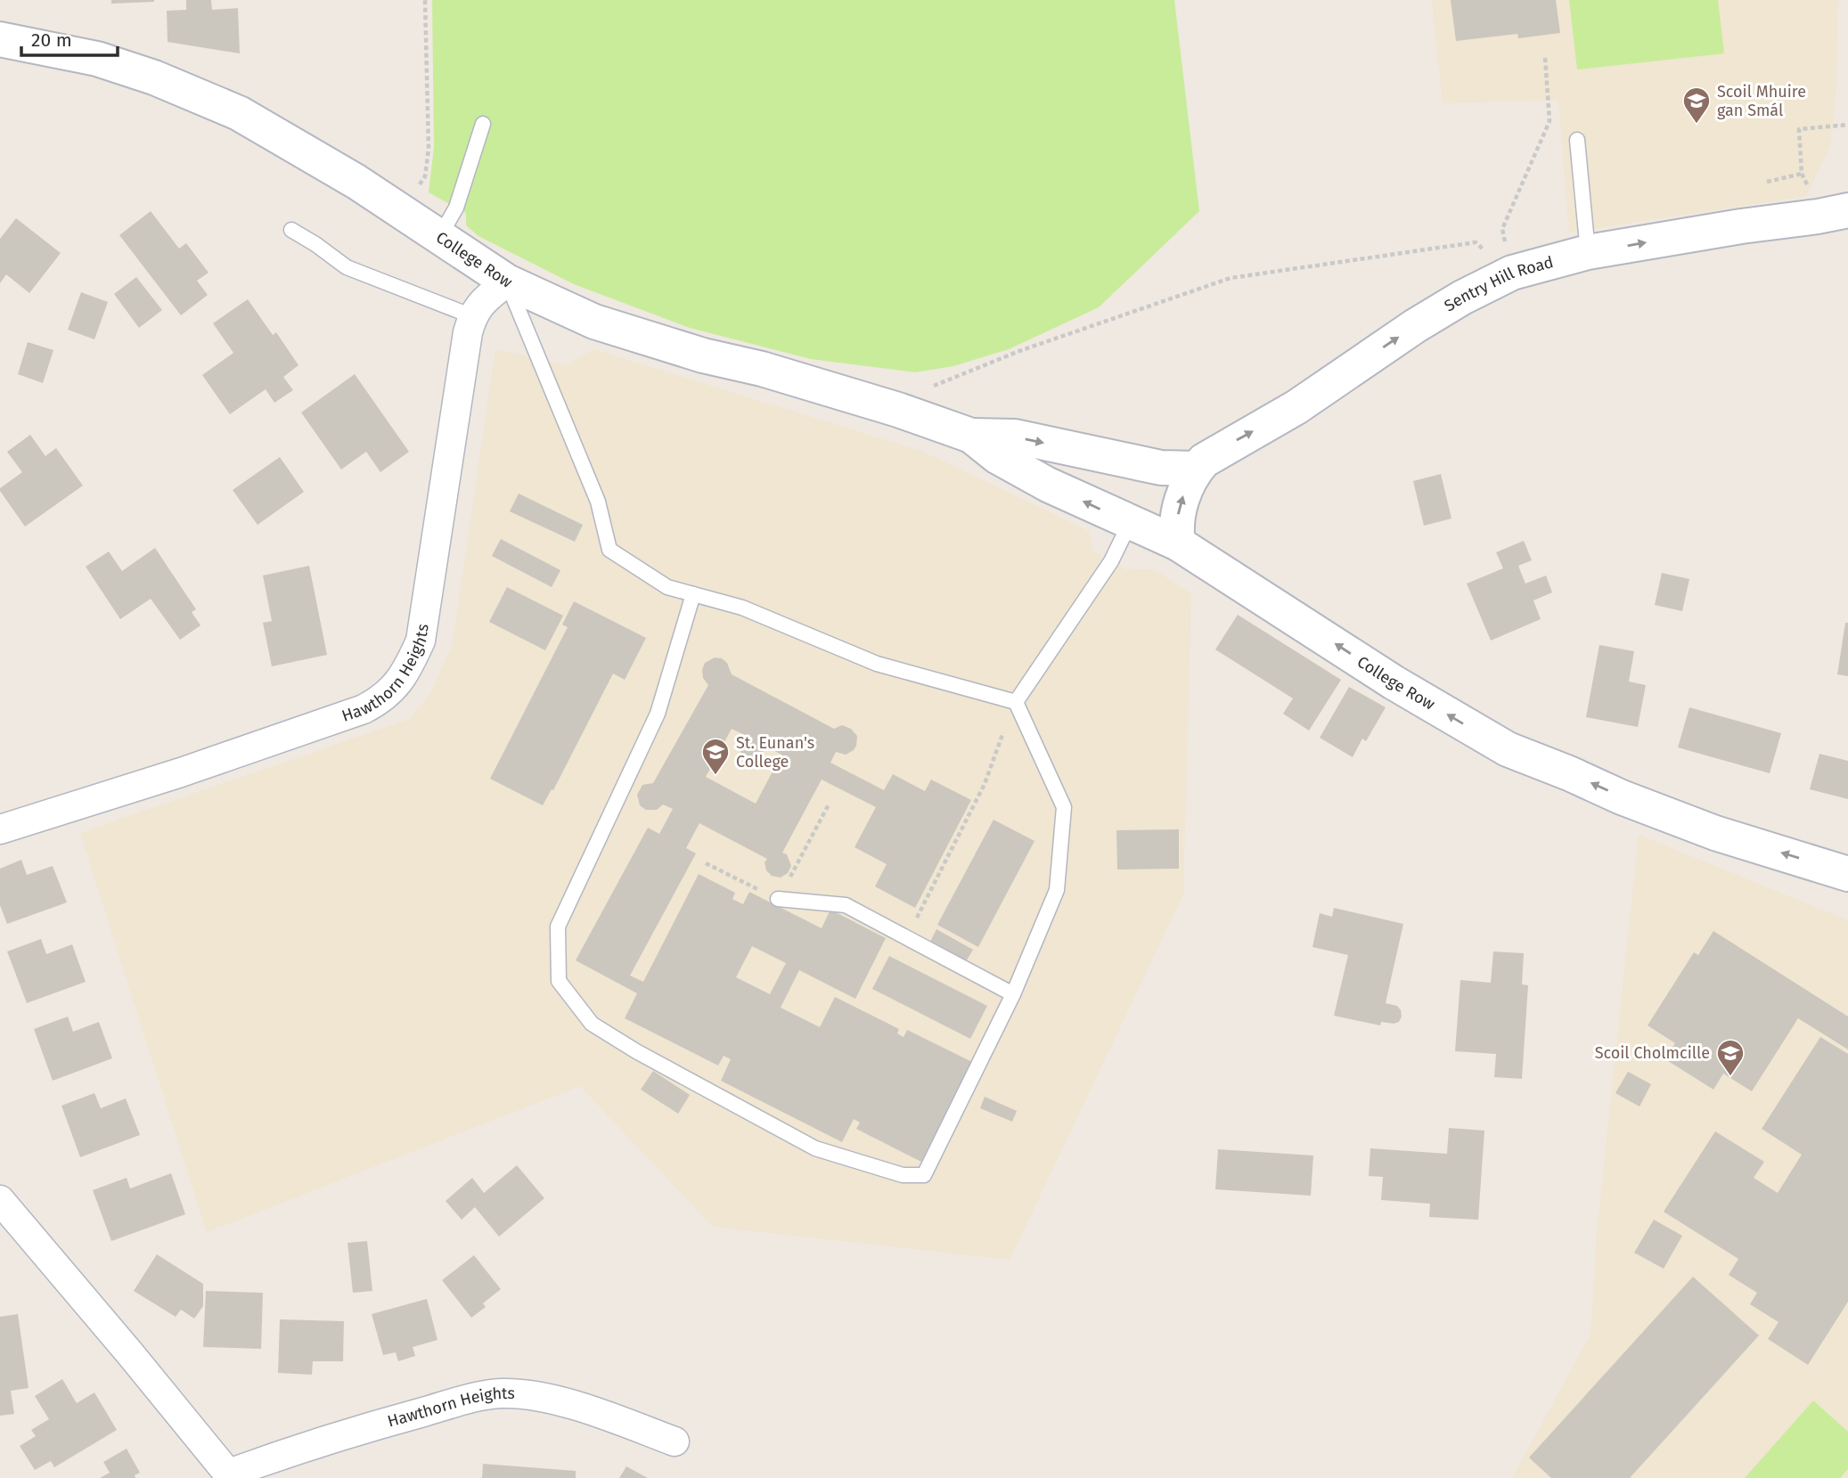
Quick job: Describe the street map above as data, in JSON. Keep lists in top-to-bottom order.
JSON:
{
  "streets": {
    "street": ["College Row", "Sentry Hill Road", "Hawthorn Heights"]
  },
  "crossings": [
    ["College Row", "Sentry Hill Road"],
    ["College Row", "Hawthorn Heights"]
  ],
  "one_way": ["Sentry Hill Road"],
  "places": {
    "school or university": ["Scoil Mhuire gan Smál", "St. Eunan's College", "Scoil Cholmcille"]
  },
  "scale_bar": "20 m"
}
